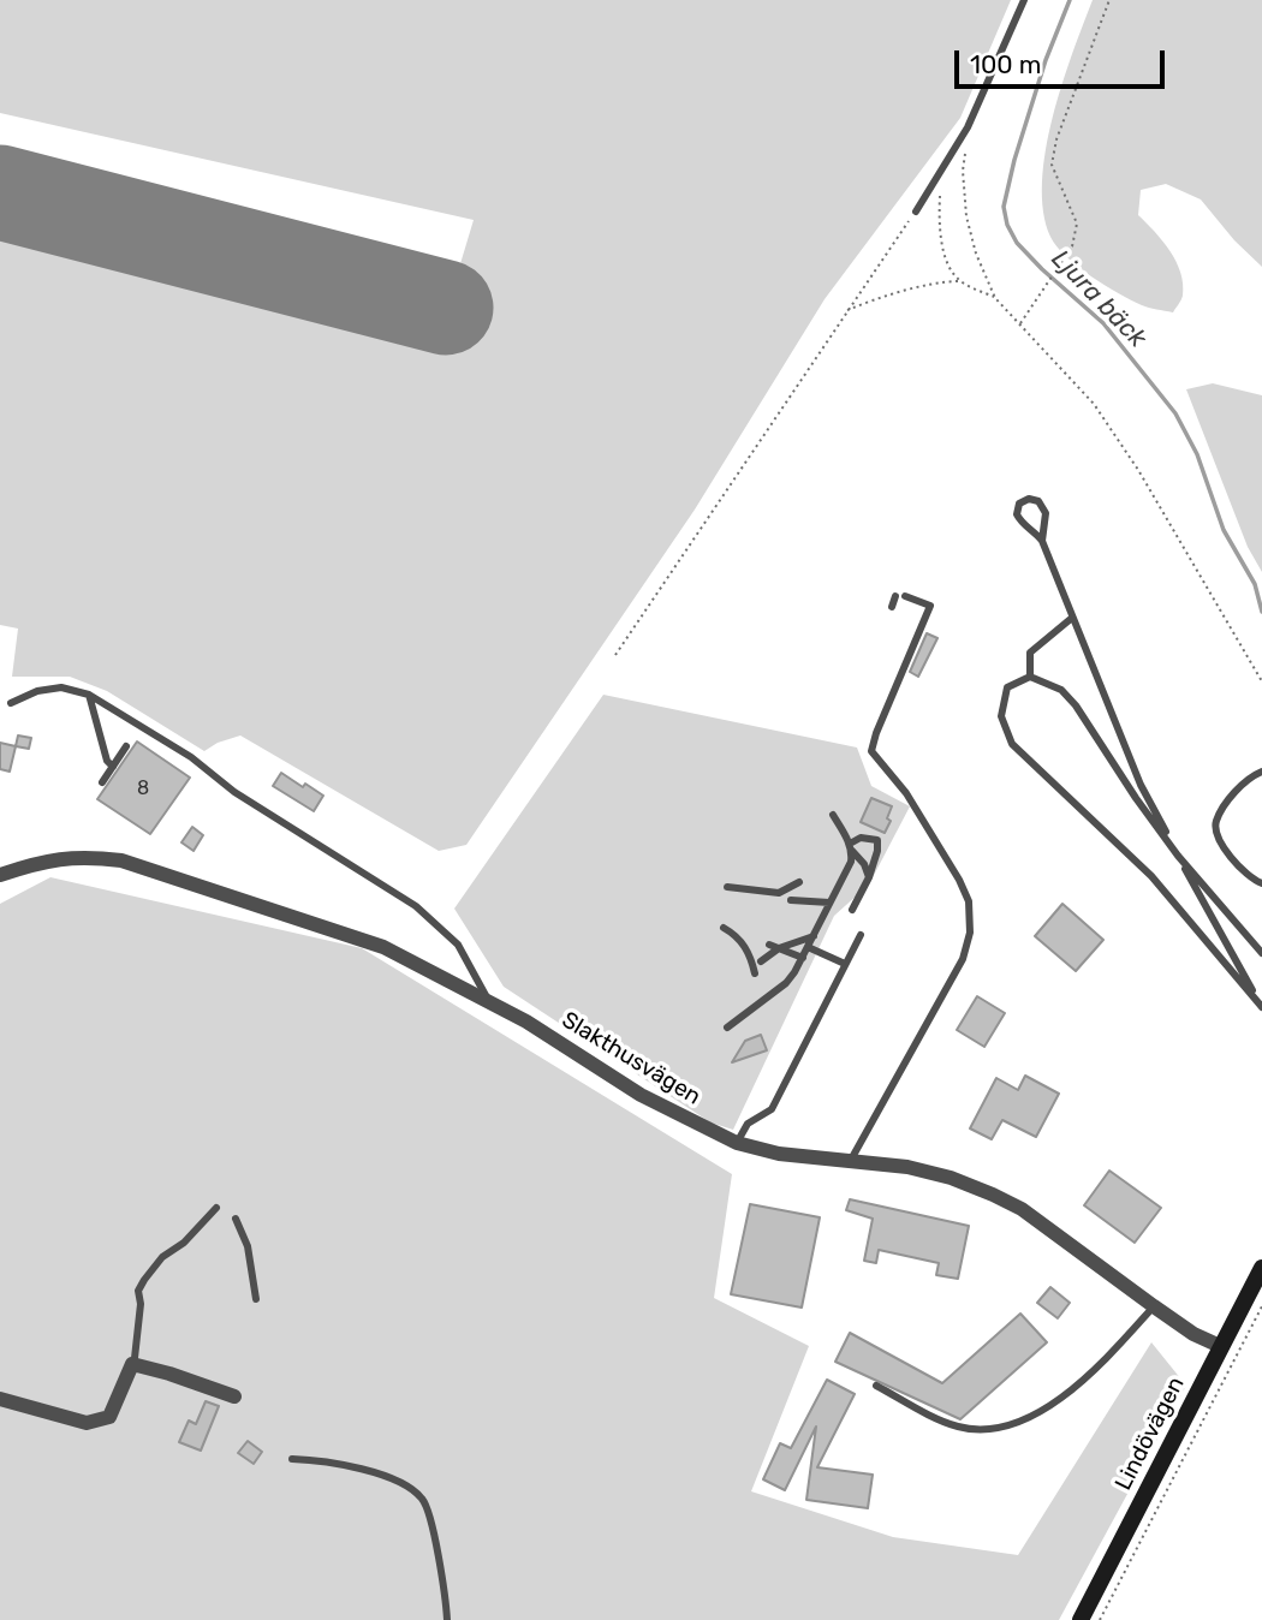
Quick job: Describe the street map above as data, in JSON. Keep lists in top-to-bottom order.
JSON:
{
  "streets": {
    "main road": ["Lindövägen"],
    "street": ["Slakthusvägen"]
  },
  "crossings": [
    ["Slakthusvägen", "Lindövägen"]
  ],
  "water": ["Ljura bäck"],
  "house_numbers": ["8"],
  "scale_bar": "100 m"
}
